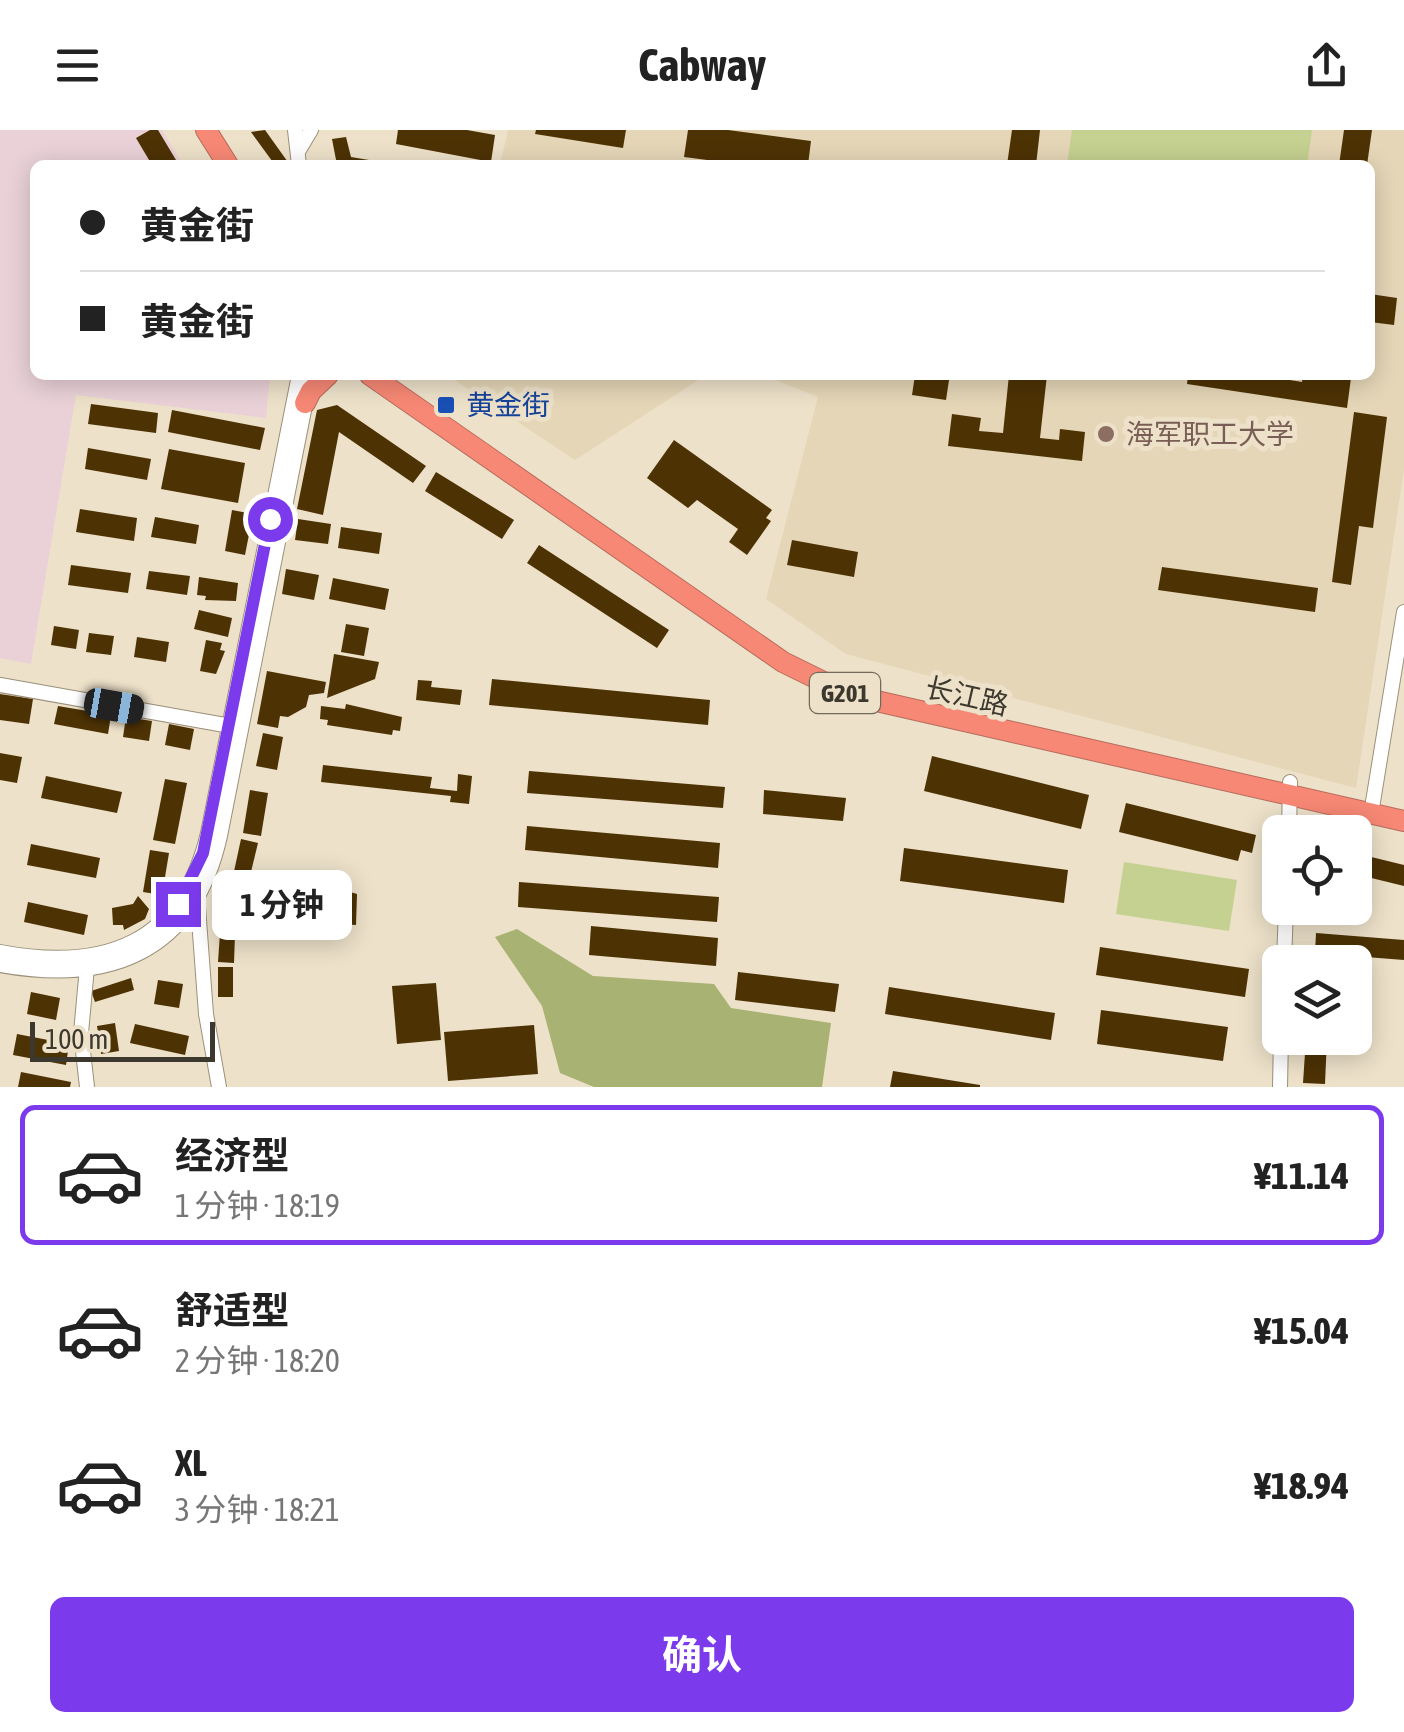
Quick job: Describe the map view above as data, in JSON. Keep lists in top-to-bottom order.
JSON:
{
  "streets": {
    "highway": ["G201", "长江路"]
  },
  "places": {
    "transit": ["黄金街"],
    "other": ["海军职工大学"]
  },
  "scale_bar": "100 m",
  "page": {
    "header": "Cabway",
    "banner": ["黄金街", "黄金街"],
    "bubble": "1 分钟",
    "scale": "100 m",
    "list": [
      {
        "name": "经济型",
        "note": "1 分钟 · 18:19",
        "value": "¥11.14"
      },
      {
        "name": "舒适型",
        "note": "2 分钟 · 18:20",
        "value": "¥15.04"
      },
      {
        "name": "XL",
        "note": "3 分钟 · 18:21",
        "value": "¥18.94"
      }
    ],
    "buttons": "确认"
  }
}
